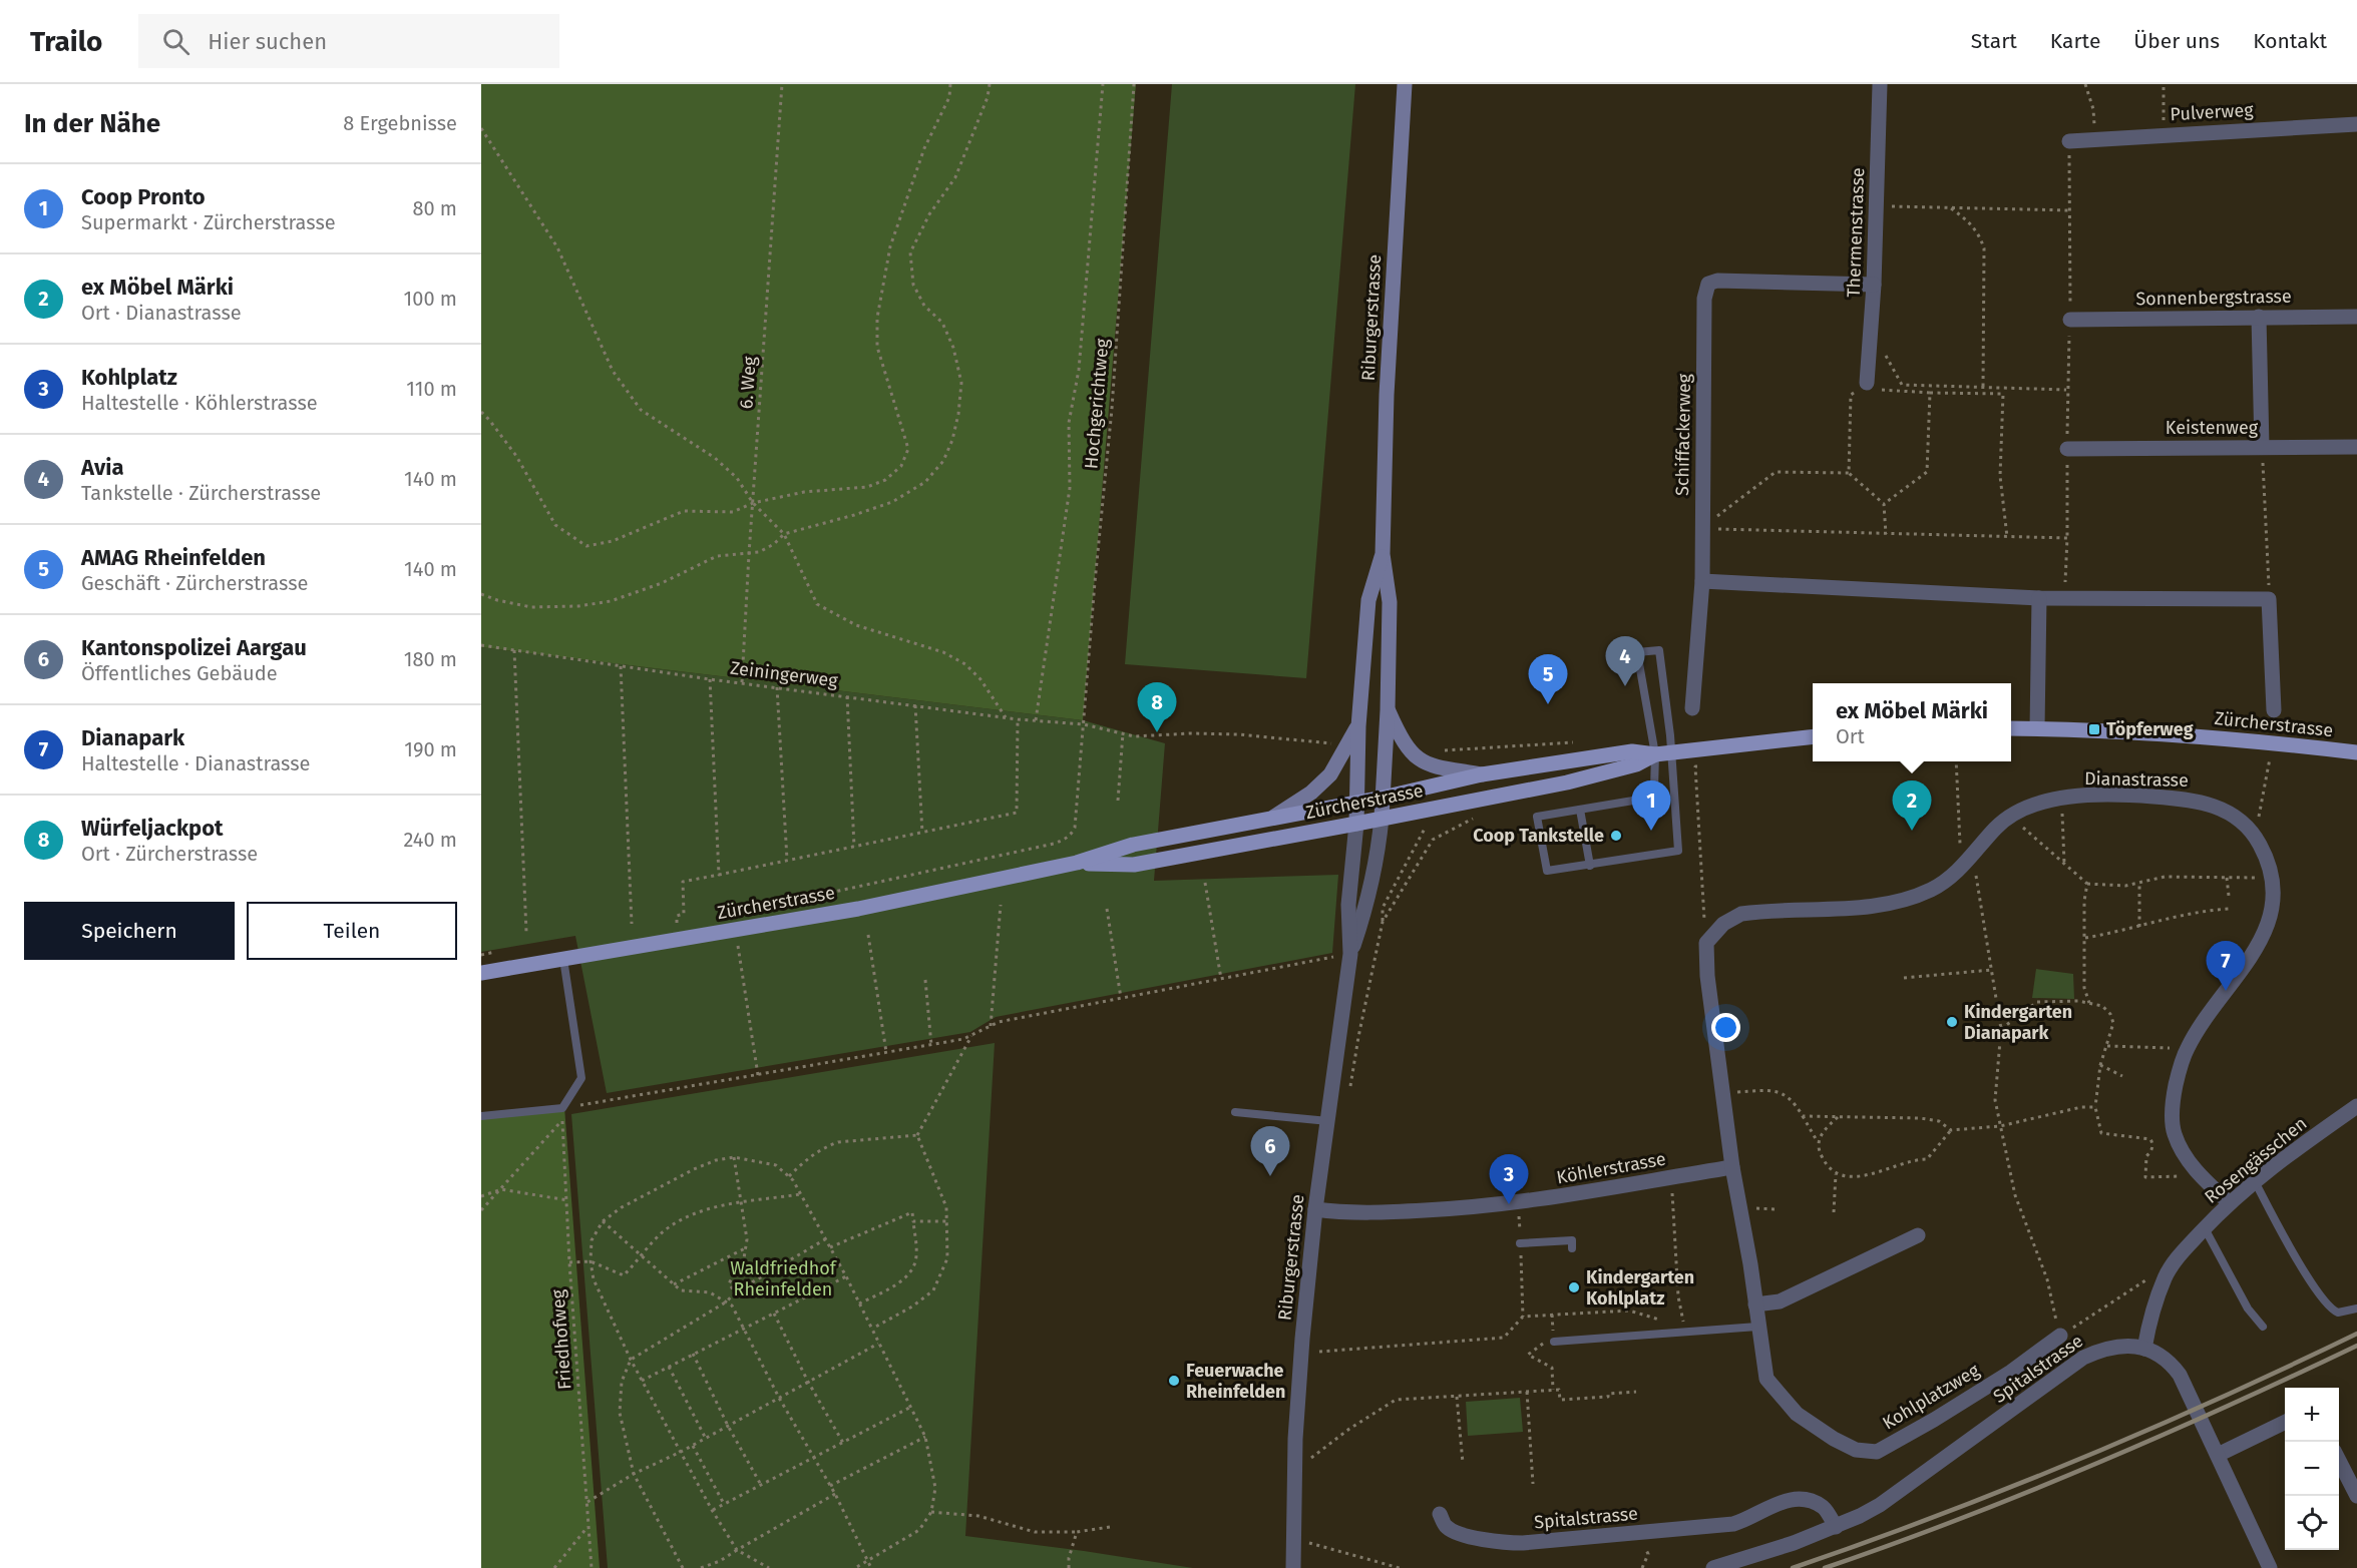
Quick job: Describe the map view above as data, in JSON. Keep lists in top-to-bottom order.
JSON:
{
  "streets": {
    "main road": ["Riburgerstrasse", "Zürcherstrasse"],
    "street": [
      "Pulverweg",
      "Thermenstrasse",
      "Sonnenbergstrasse",
      "Keistenweg",
      "Schiffackerweg",
      "Dianastrasse",
      "Rosengässchen",
      "Köhlerstrasse",
      "Spitalstrasse",
      "Kohlplatzweg"
    ],
    "path": [
      "6. Weg",
      "Hochgerichtweg",
      "Zeiningerweg",
      "Friedhofweg"
    ]
  },
  "crossings": [
    ["Thermenstrasse", "Schiffackerweg"],
    ["Riburgerstrasse", "Zürcherstrasse"],
    ["Riburgerstrasse", "Köhlerstrasse"],
    ["6. Weg", "Zeiningerweg"],
    ["Hochgerichtweg", "Zeiningerweg"],
    ["Dianastrasse", "Rosengässchen"],
    ["Dianastrasse", "Kohlplatzweg"],
    ["Rosengässchen", "Spitalstrasse"],
    ["Köhlerstrasse", "Kohlplatzweg"]
  ],
  "parks": ["Waldfriedhof Rheinfelden"],
  "places": {
    "transit": ["Töpferweg"],
    "other": [
      "Coop Tankstelle",
      "Kindergarten Dianapark",
      "Kindergarten Kohlplatz",
      "Feuerwache Rheinfelden"
    ]
  },
  "page": {
    "header": "Trailo",
    "search": "Hier suchen",
    "nav": [
      "Start",
      "Karte",
      "Über uns",
      "Kontakt"
    ],
    "heading": ["In der Nähe", "8 Ergebnisse"],
    "list": [
      {
        "mark": "1",
        "name": "Coop Pronto",
        "note": "Supermarkt · Zürcherstrasse",
        "value": "80 m"
      },
      {
        "mark": "2",
        "name": "ex Möbel Märki",
        "note": "Ort · Dianastrasse",
        "value": "100 m"
      },
      {
        "mark": "3",
        "name": "Kohlplatz",
        "note": "Haltestelle · Köhlerstrasse",
        "value": "110 m"
      },
      {
        "mark": "4",
        "name": "Avia",
        "note": "Tankstelle · Zürcherstrasse",
        "value": "140 m"
      },
      {
        "mark": "5",
        "name": "AMAG Rheinfelden",
        "note": "Geschäft · Zürcherstrasse",
        "value": "140 m"
      },
      {
        "mark": "6",
        "name": "Kantonspolizei Aargau",
        "note": "Öffentliches Gebäude",
        "value": "180 m"
      },
      {
        "mark": "7",
        "name": "Dianapark",
        "note": "Haltestelle · Dianastrasse",
        "value": "190 m"
      },
      {
        "mark": "8",
        "name": "Würfeljackpot",
        "note": "Ort · Zürcherstrasse",
        "value": "240 m"
      }
    ],
    "pins": [
      "4",
      "5",
      "8",
      "1",
      "2",
      "7",
      "6",
      "3"
    ],
    "popup": ["ex Möbel Märki", "Ort"],
    "buttons": ["Speichern", "Teilen"],
    "map_buttons": ["+", "−"]
  }
}
